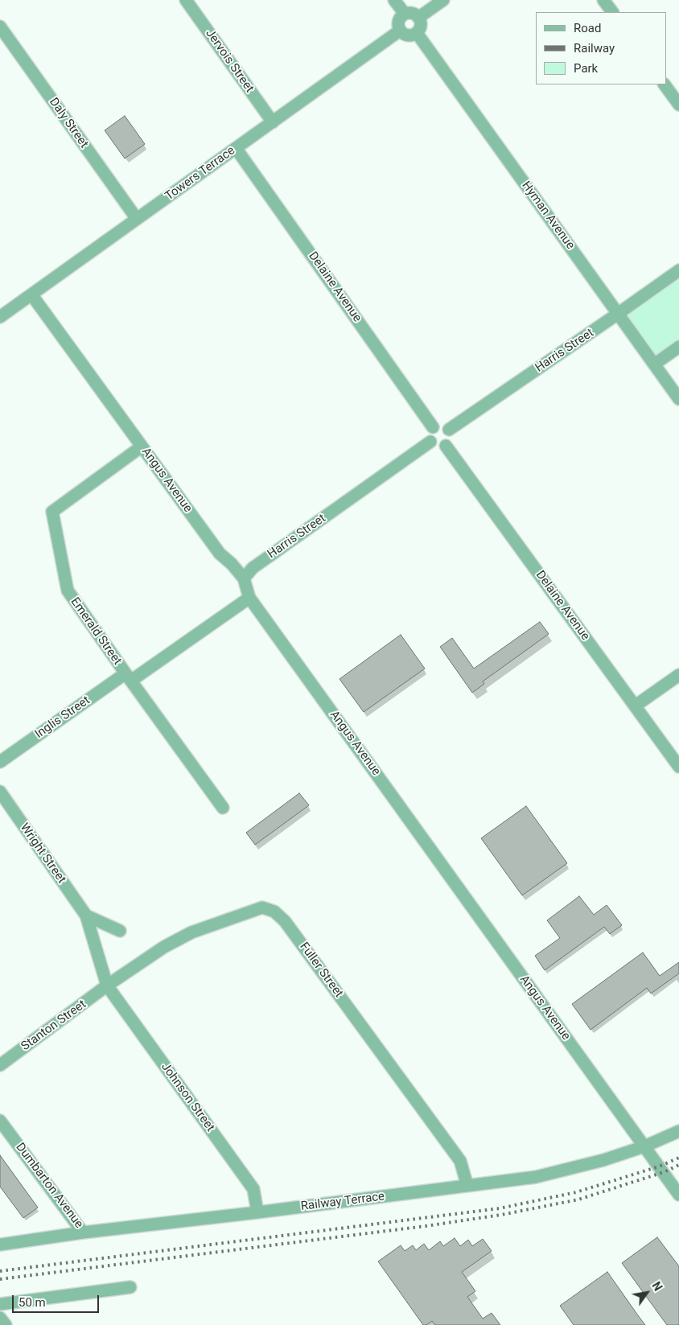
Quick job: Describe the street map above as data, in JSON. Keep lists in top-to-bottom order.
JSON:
{
  "streets": {
    "street": [
      "Jervois Street",
      "Daly Street",
      "Towers Terrace",
      "Hyman Avenue",
      "Delaine Avenue",
      "Harris Street",
      "Angus Avenue",
      "Emerald Street",
      "Inglis Street",
      "Wright Street",
      "Fuller Street",
      "Stanton Street",
      "Johnson Street",
      "Dumbarton Avenue",
      "Railway Terrace"
    ]
  },
  "crossings": [
    ["Jervois Street", "Towers Terrace"],
    ["Daly Street", "Towers Terrace"],
    ["Towers Terrace", "Hyman Avenue"],
    ["Towers Terrace", "Delaine Avenue"],
    ["Towers Terrace", "Angus Avenue"],
    ["Hyman Avenue", "Harris Street"],
    ["Delaine Avenue", "Harris Street"],
    ["Harris Street", "Angus Avenue"],
    ["Angus Avenue", "Emerald Street"],
    ["Angus Avenue", "Inglis Street"],
    ["Angus Avenue", "Railway Terrace"],
    ["Emerald Street", "Inglis Street"],
    ["Wright Street", "Fuller Street"],
    ["Wright Street", "Stanton Street"],
    ["Wright Street", "Johnson Street"],
    ["Fuller Street", "Stanton Street"],
    ["Fuller Street", "Johnson Street"],
    ["Fuller Street", "Railway Terrace"],
    ["Stanton Street", "Johnson Street"],
    ["Johnson Street", "Railway Terrace"],
    ["Dumbarton Avenue", "Railway Terrace"]
  ],
  "legend": ["Road", "Railway", "Park"],
  "scale_bar": "50 m",
  "north": "top right"
}
